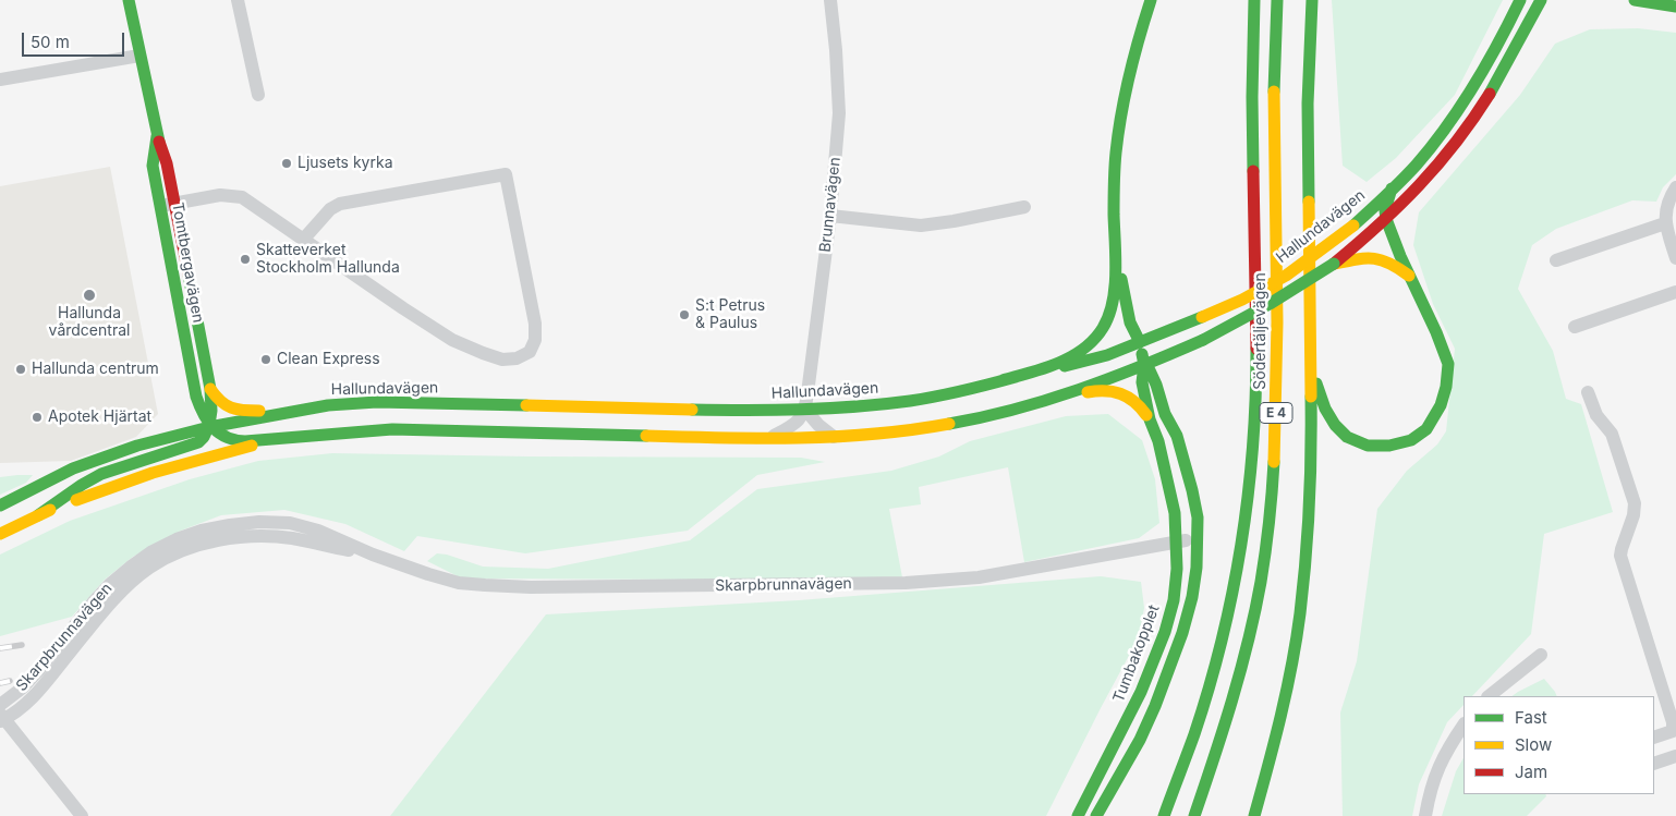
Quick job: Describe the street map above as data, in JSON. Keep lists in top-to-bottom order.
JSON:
{
  "streets": {
    "main road": [
      "Hallundavägen",
      "Tomtbergavägen",
      "Södertäljevägen",
      "E 4",
      "Tumbakopplet"
    ],
    "street": ["Brunnavägen", "Skarpbrunnavägen"]
  },
  "crossings": [
    ["Brunnavägen", "Hallundavägen"],
    ["Hallundavägen", "Tomtbergavägen"],
    ["Hallundavägen", "Tumbakopplet"],
    ["Skarpbrunnavägen", "Tumbakopplet"]
  ],
  "places": [
    "Ljusets kyrka",
    "Skatteverket Stockholm Hallunda",
    "Hallunda vårdcentral",
    "S:t Petrus & Paulus",
    "Clean Express",
    "Hallunda centrum",
    "Apotek Hjärtat"
  ],
  "legend": ["Fast", "Slow", "Jam"],
  "scale_bar": "50 m"
}
